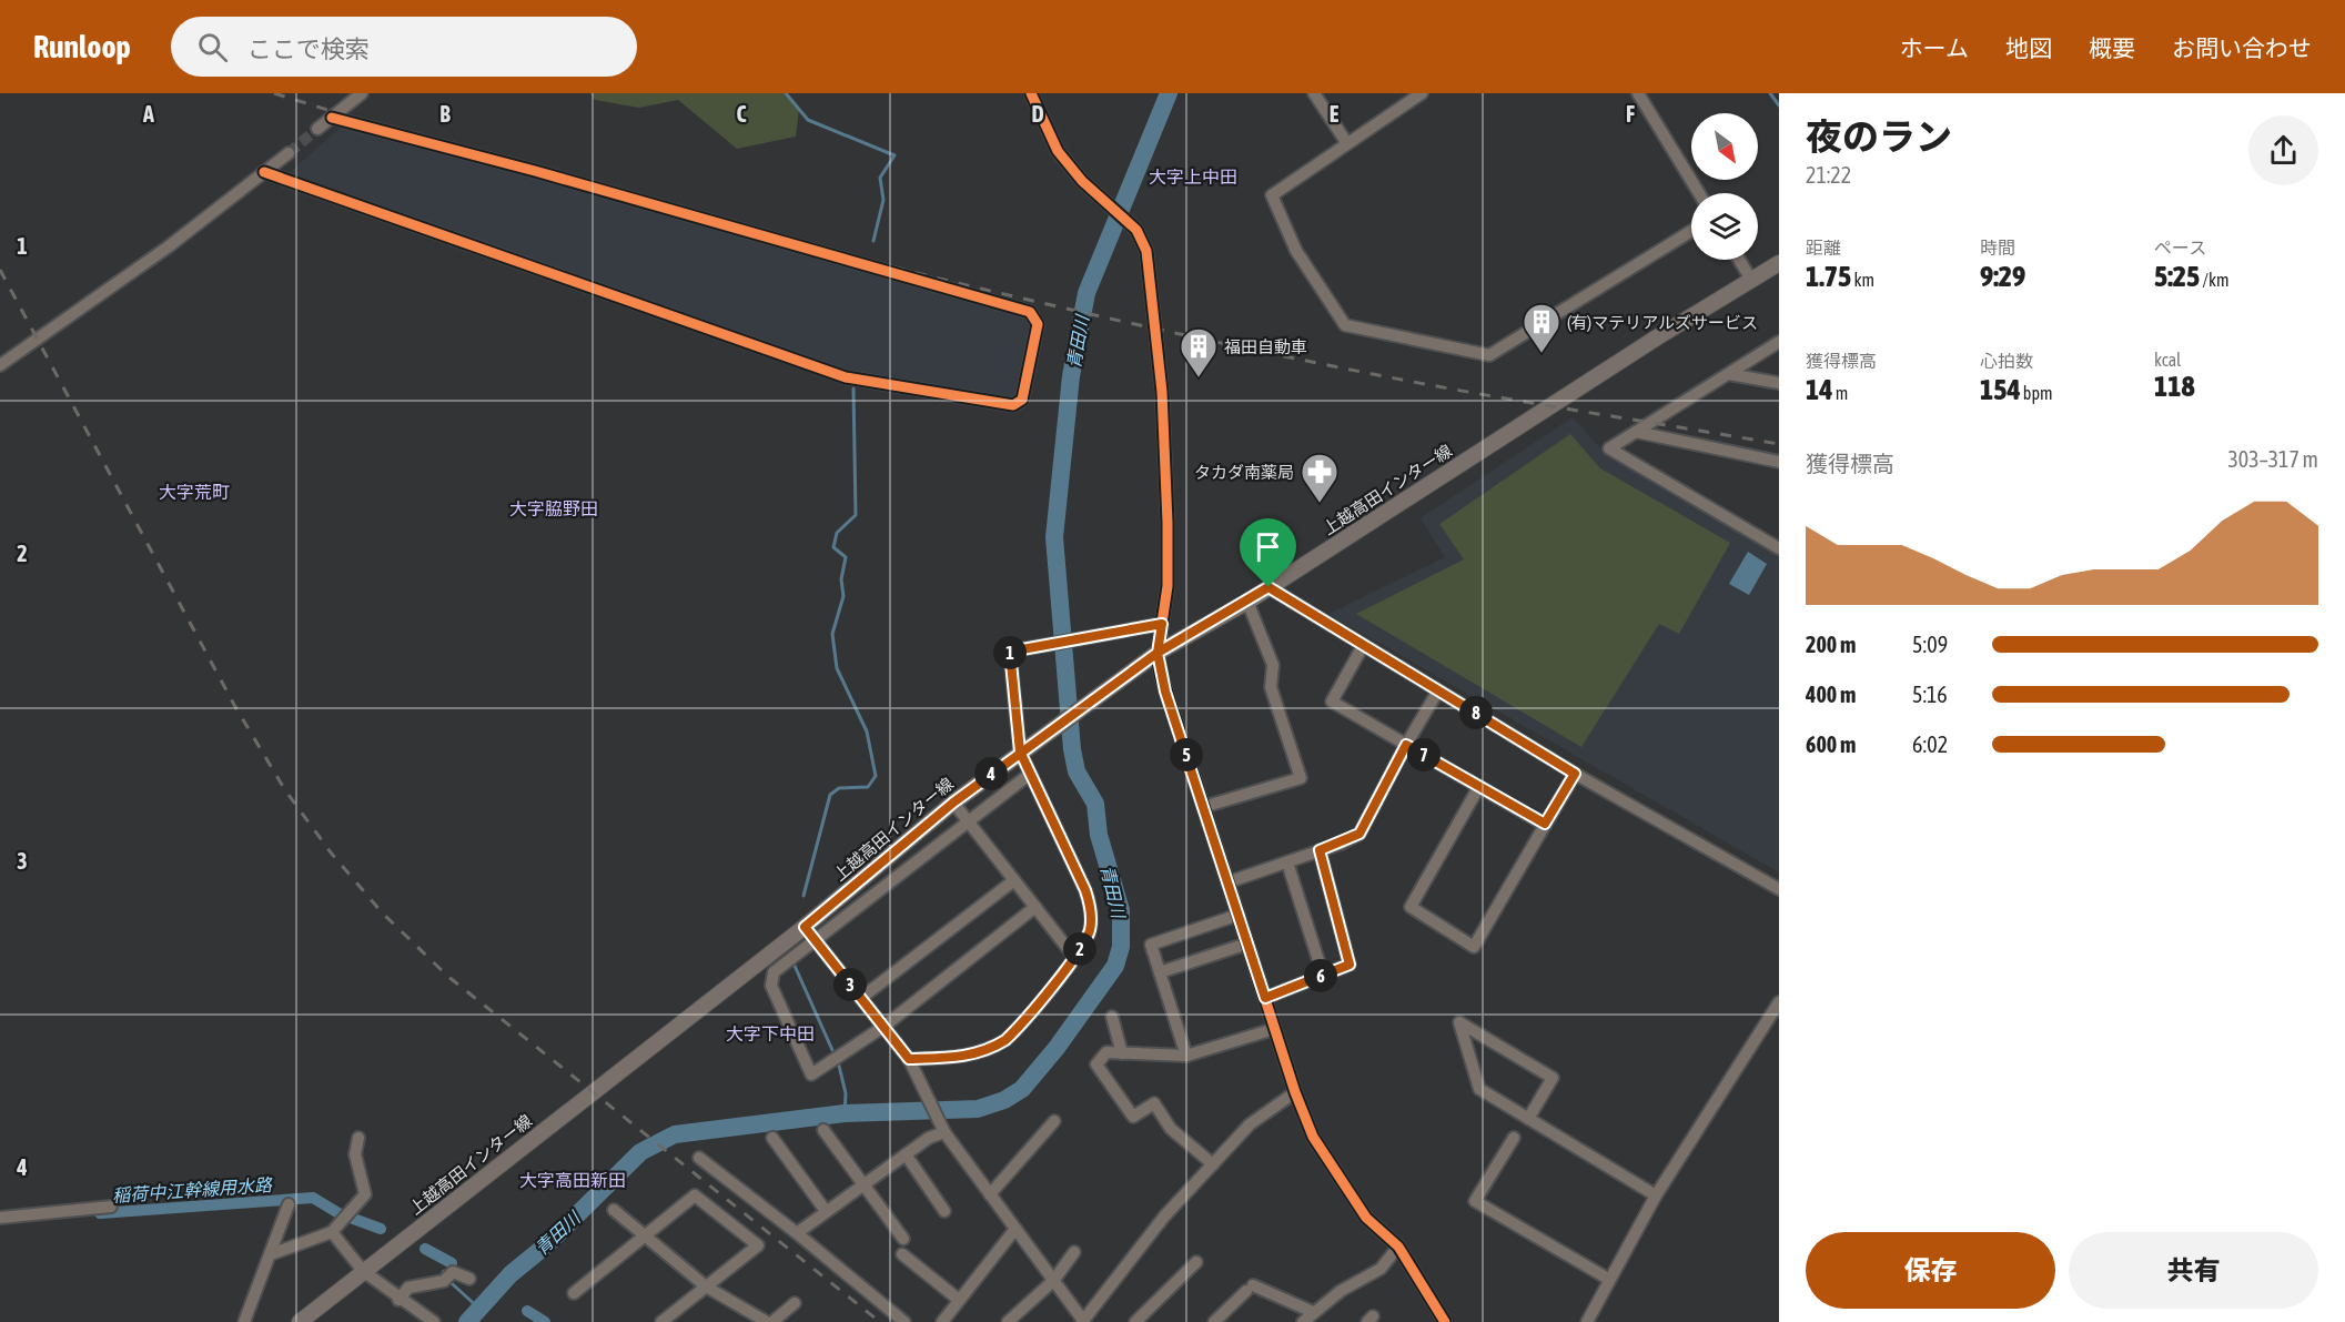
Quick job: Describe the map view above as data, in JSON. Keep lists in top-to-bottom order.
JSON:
{
  "streets": {
    "main road": ["上越高田インター線"]
  },
  "districts": [
    "大字上中田",
    "大字荒町",
    "大字脇野田",
    "大字下中田",
    "大字高田新田"
  ],
  "water": ["青田川", "稲荷中江幹線用水路"],
  "places": {
    "building": ["(有)マテリアルズサービス", "福田自動車"],
    "pharmacy": ["タカダ南薬局"]
  },
  "north": "bottom right",
  "page": {
    "header": "Runloop",
    "search": "ここで検索",
    "nav": [
      "ホーム",
      "地図",
      "概要",
      "お問い合わせ"
    ],
    "heading": ["夜のラン", "21:22"],
    "stats": [
      ["距離", "1.75 km"],
      ["時間", "9:29"],
      ["ペース", "5:25 /km"],
      ["獲得標高", "14 m"],
      ["心拍数", "154 bpm"],
      ["kcal", "118"]
    ],
    "chart": ["獲得標高", "303–317 m"],
    "list": [
      {
        "name": "200 m",
        "note": "5:09"
      },
      {
        "name": "400 m",
        "note": "5:16"
      },
      {
        "name": "600 m",
        "note": "6:02"
      }
    ],
    "pins": [
      "1",
      "8",
      "5",
      "7",
      "4",
      "2",
      "6",
      "3"
    ],
    "buttons": ["保存", "共有"]
  },
  "grid": {
    "columns": [
      "A",
      "B",
      "C",
      "D",
      "E",
      "F"
    ],
    "rows": [
      "1",
      "2",
      "3",
      "4"
    ]
  }
}
